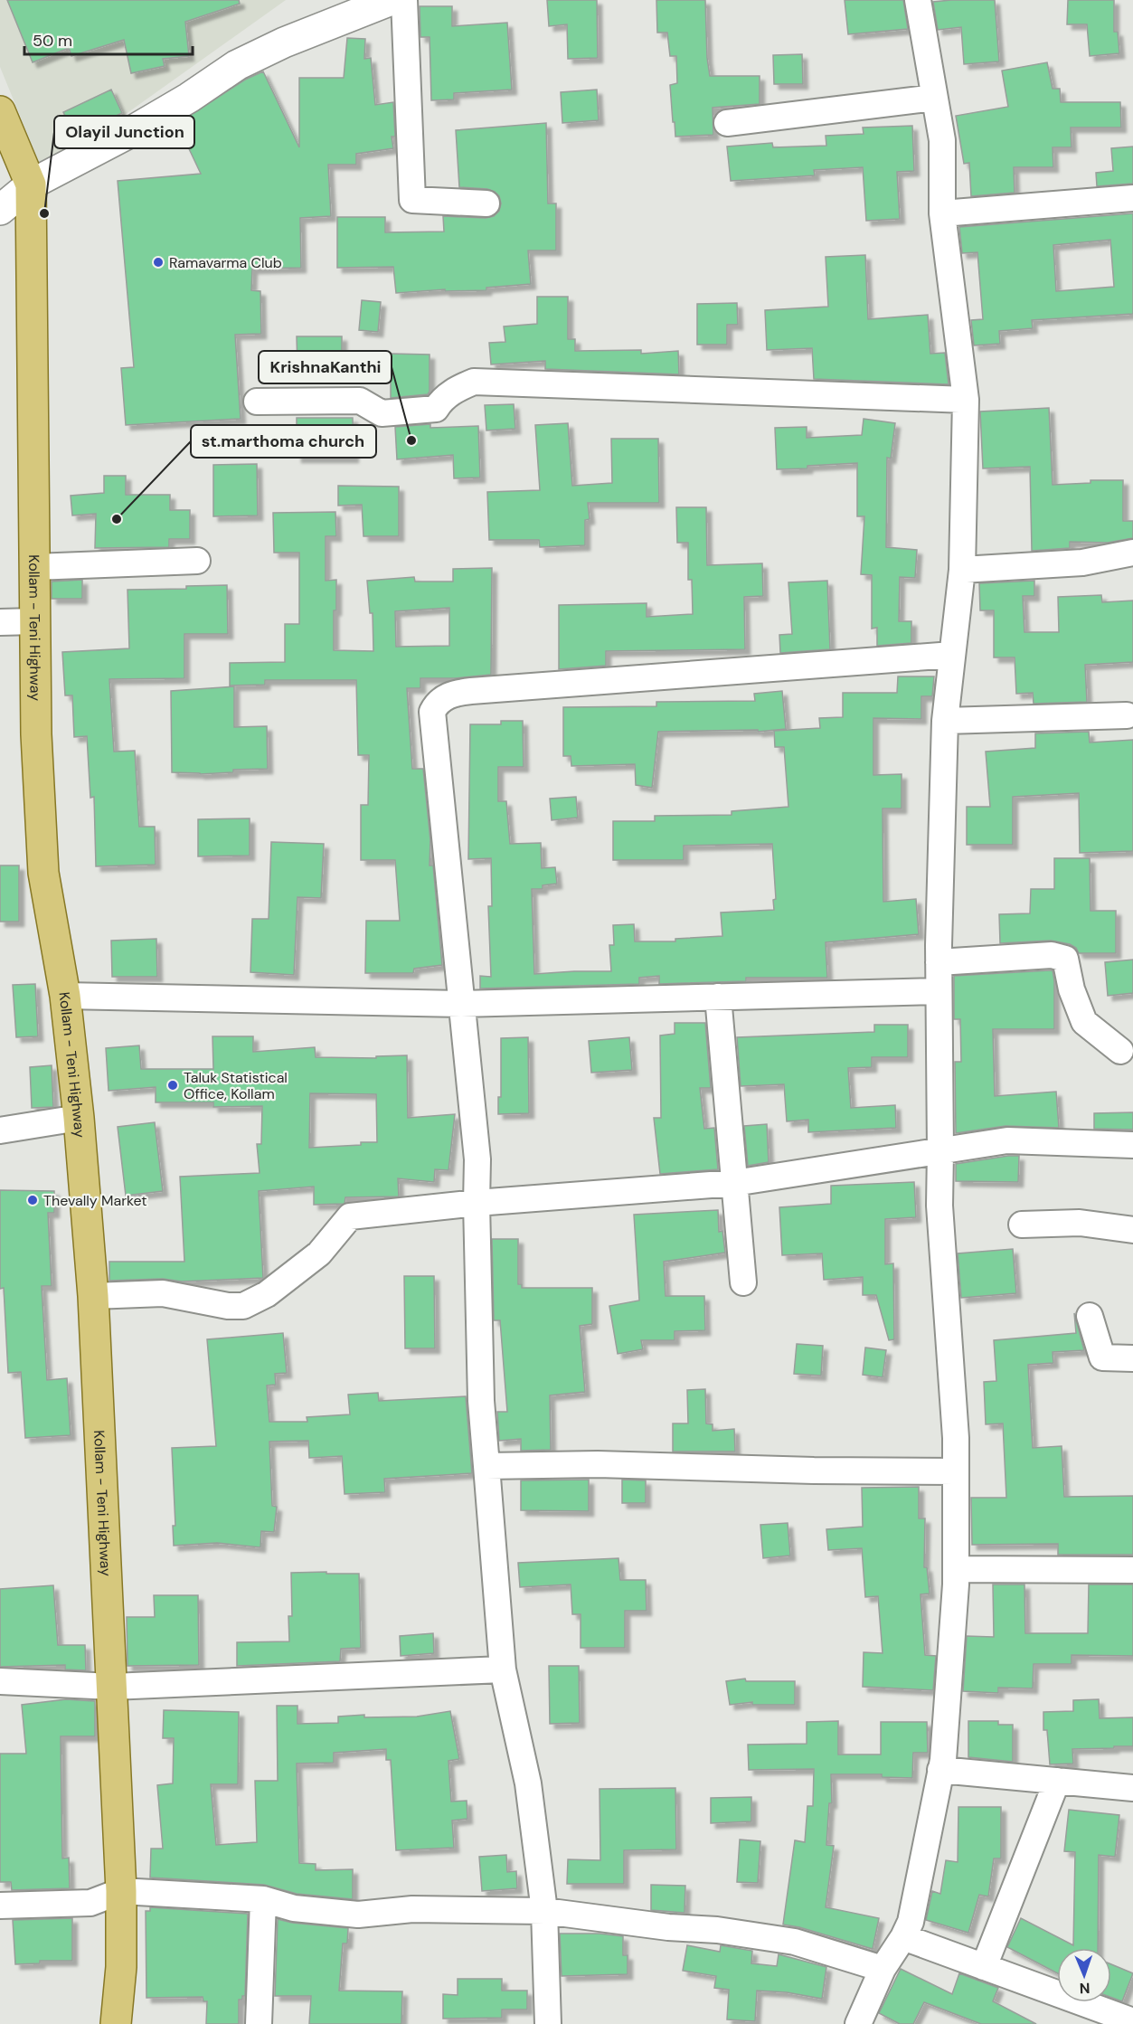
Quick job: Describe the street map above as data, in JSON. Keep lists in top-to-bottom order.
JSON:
{
  "streets": {
    "main road": ["Kollam - Teni Highway"]
  },
  "places": [
    "Olayil Junction",
    "Ramavarma Club",
    "KrishnaKanthi",
    "st.marthoma church",
    "Taluk Statistical Office, Kollam",
    "Thevally Market"
  ],
  "scale_bar": "50 m",
  "north": "bottom"
}
